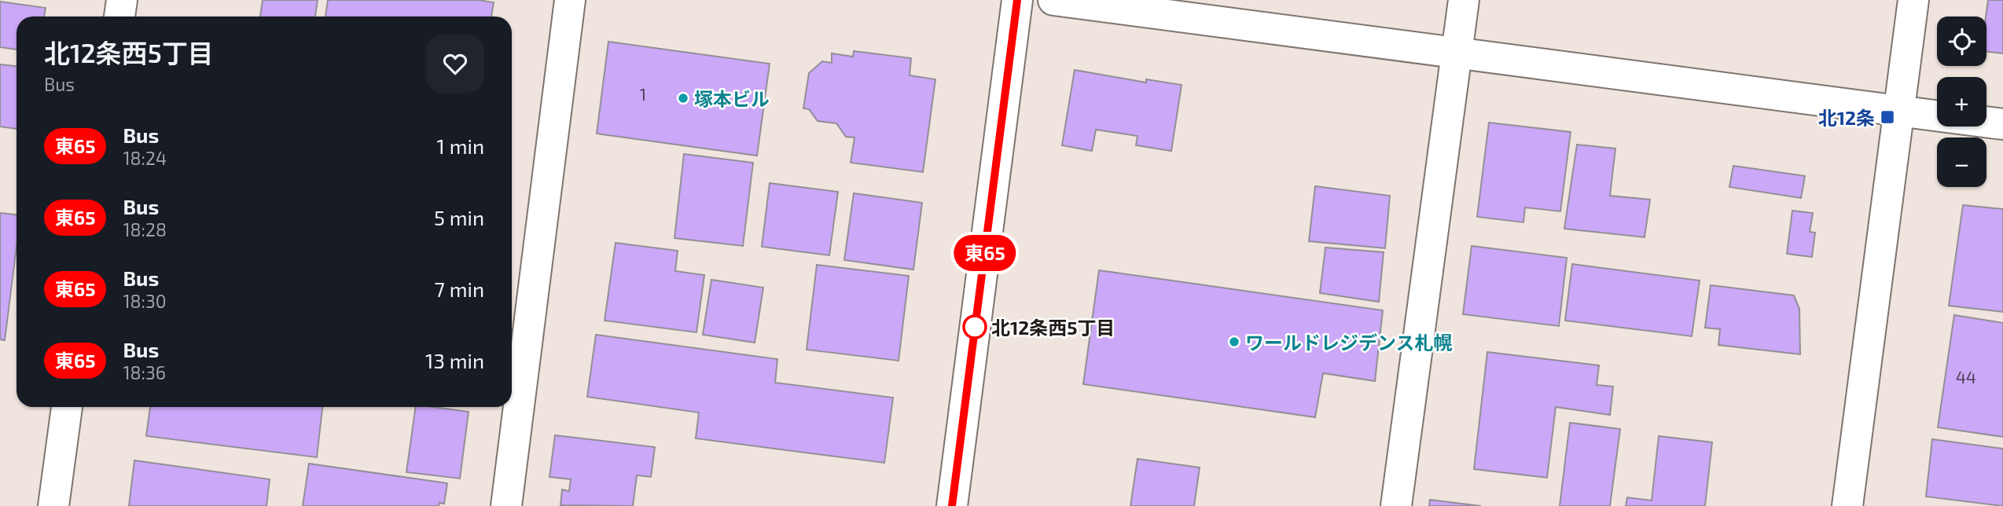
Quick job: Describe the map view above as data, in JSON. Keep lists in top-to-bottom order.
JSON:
{
  "places": {
    "other": ["塚本ビル", "北12条西5丁目", "ワールドレジデンス札幌"],
    "transit": ["北12条"]
  },
  "lines": ["bus line 東65"],
  "house_numbers": ["1", "44"],
  "page": {
    "on_map": "東65",
    "map_buttons": ["+", "−"],
    "heading": ["北12条西5丁目", "Bus"],
    "list": [
      {
        "mark": "東65",
        "name": "Bus",
        "note": "18:24",
        "value": "1 min"
      },
      {
        "mark": "東65",
        "name": "Bus",
        "note": "18:28",
        "value": "5 min"
      },
      {
        "mark": "東65",
        "name": "Bus",
        "note": "18:30",
        "value": "7 min"
      },
      {
        "mark": "東65",
        "name": "Bus",
        "note": "18:36",
        "value": "13 min"
      }
    ]
  }
}
